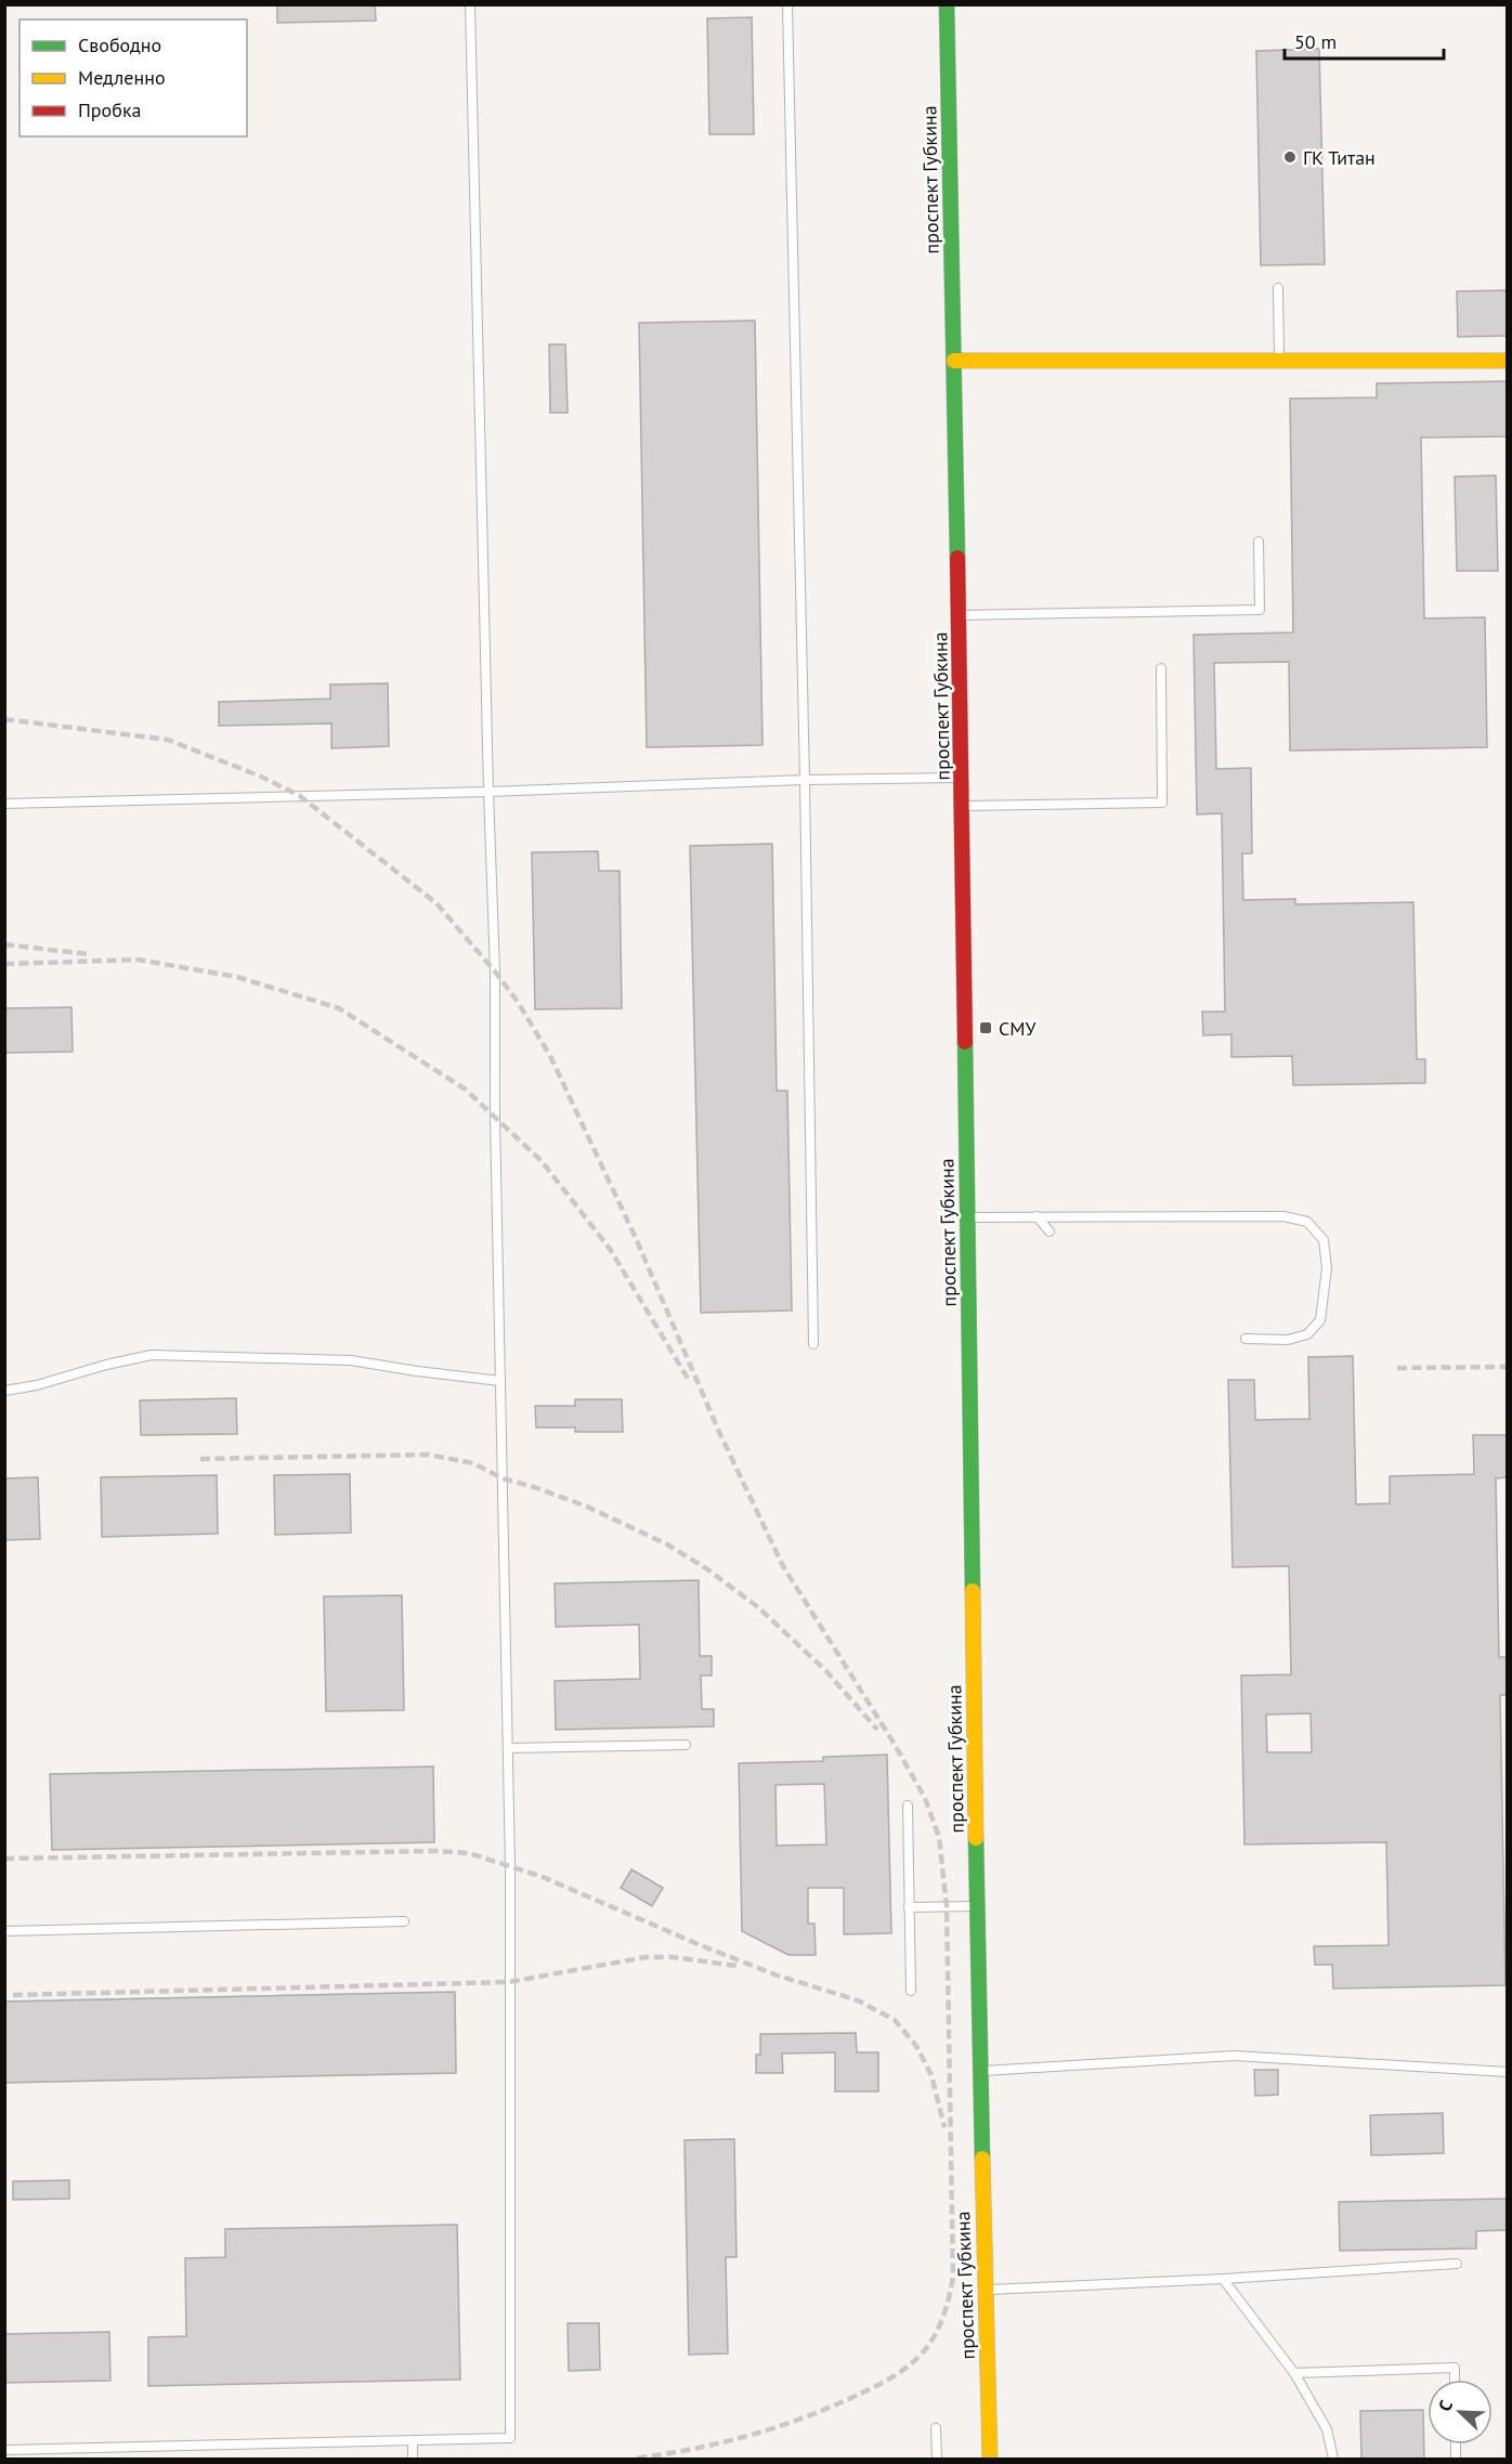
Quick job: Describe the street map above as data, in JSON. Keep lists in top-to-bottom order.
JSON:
{
  "streets": {
    "main road": ["проспект Губкина"]
  },
  "places": {
    "other": ["ГК Титан"],
    "transit": ["СМУ"]
  },
  "legend": ["Свободно", "Медленно", "Пробка"],
  "scale_bar": "50 m",
  "north": "top left"
}
